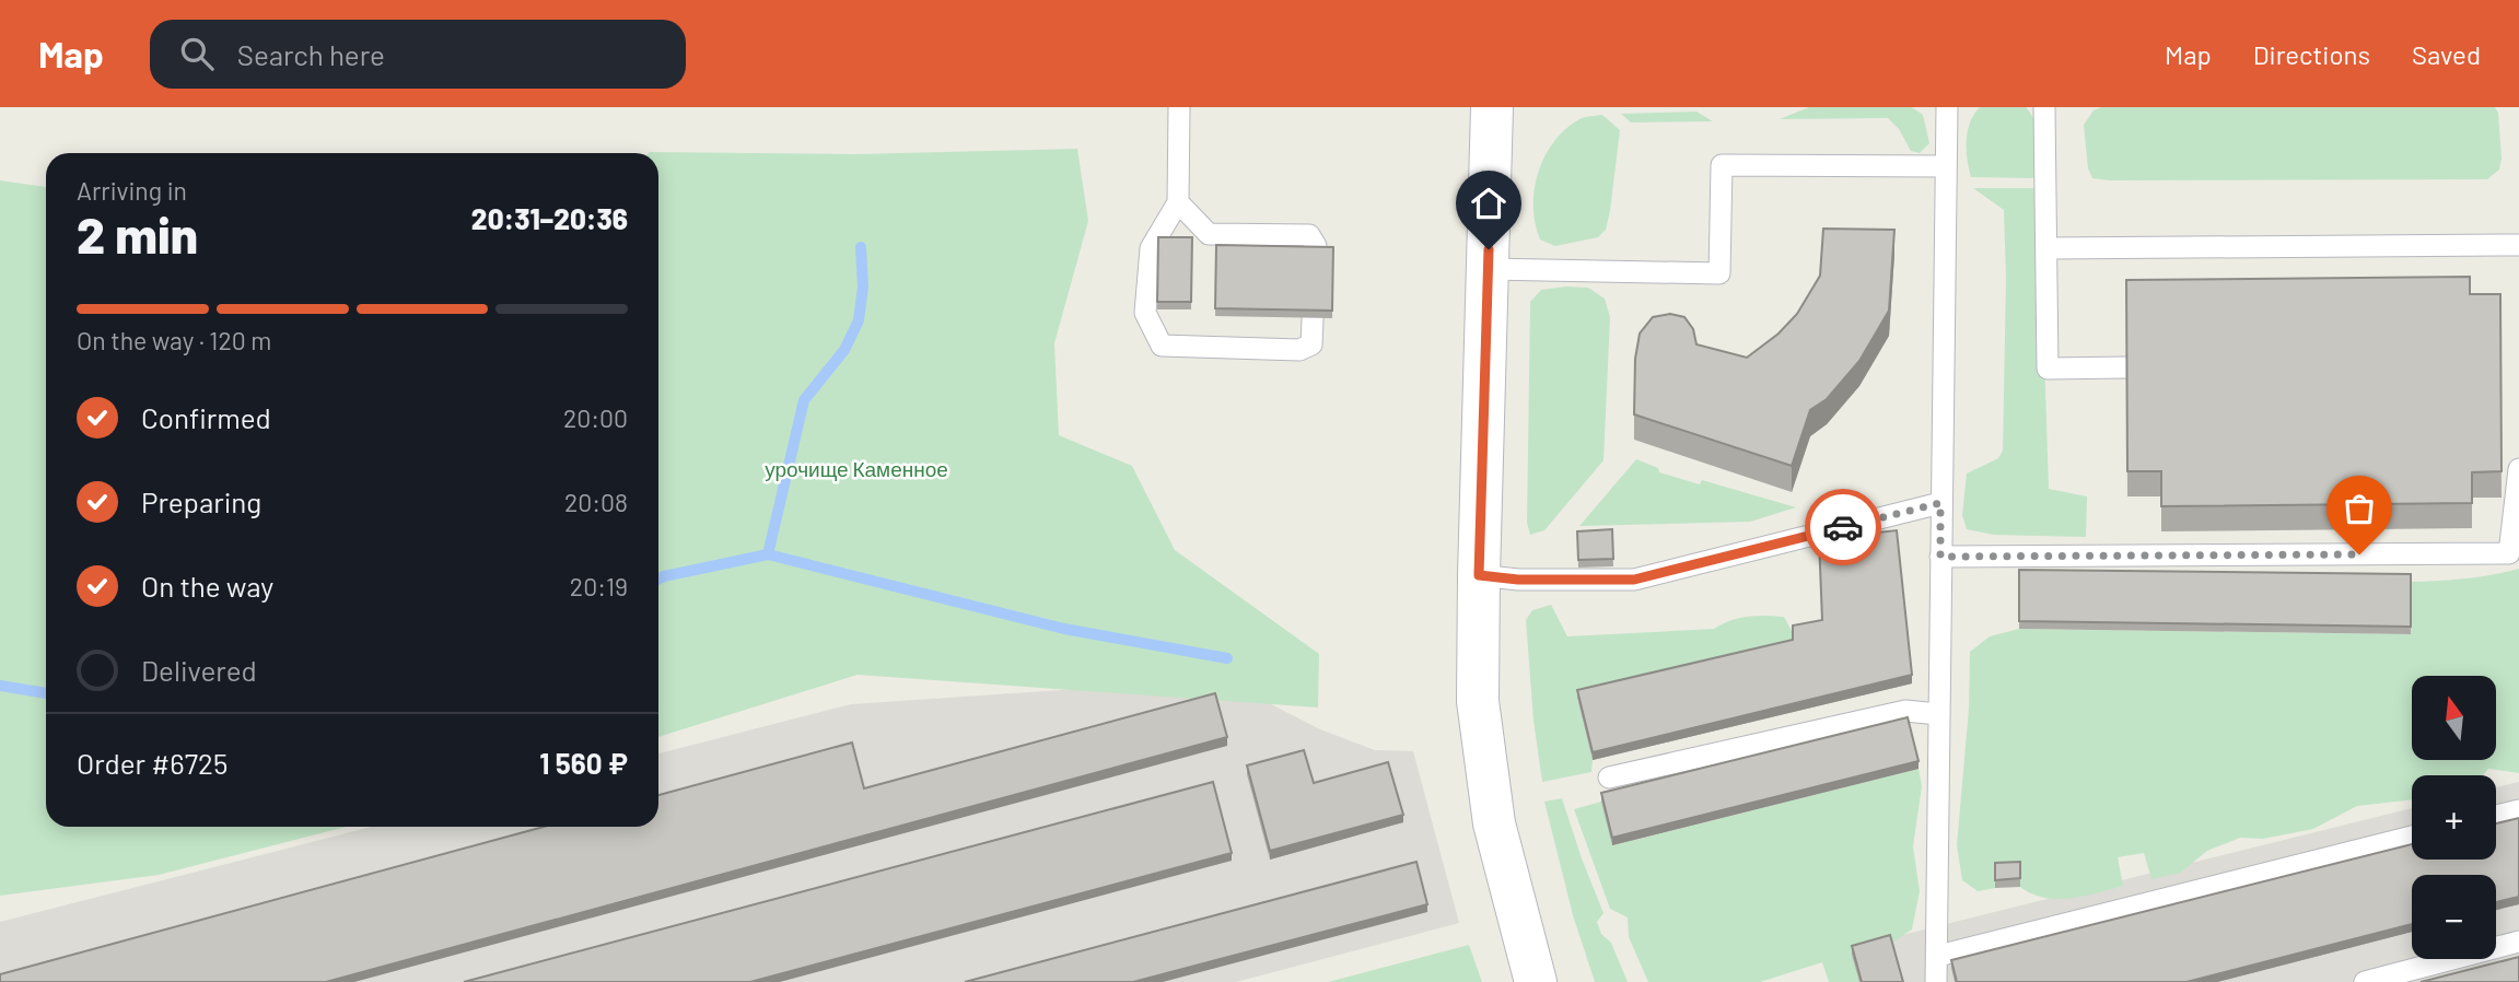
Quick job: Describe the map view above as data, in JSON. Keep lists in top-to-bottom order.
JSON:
{
  "parks": ["урочище Каменное"],
  "north": "top",
  "page": {
    "header": "Map",
    "search": "Search here",
    "nav": ["Map", "Directions", "Saved"],
    "heading": ["2 min", "Arriving in", "20:31–20:36"],
    "panel": ["Order #6725", "1 560 ₽"],
    "bar": "On the way · 120 m",
    "list": [
      ["Confirmed", "20:00"],
      ["Preparing", "20:08"],
      ["On the way", "20:19"],
      "Delivered"
    ],
    "map_buttons": ["+", "−"]
  }
}
